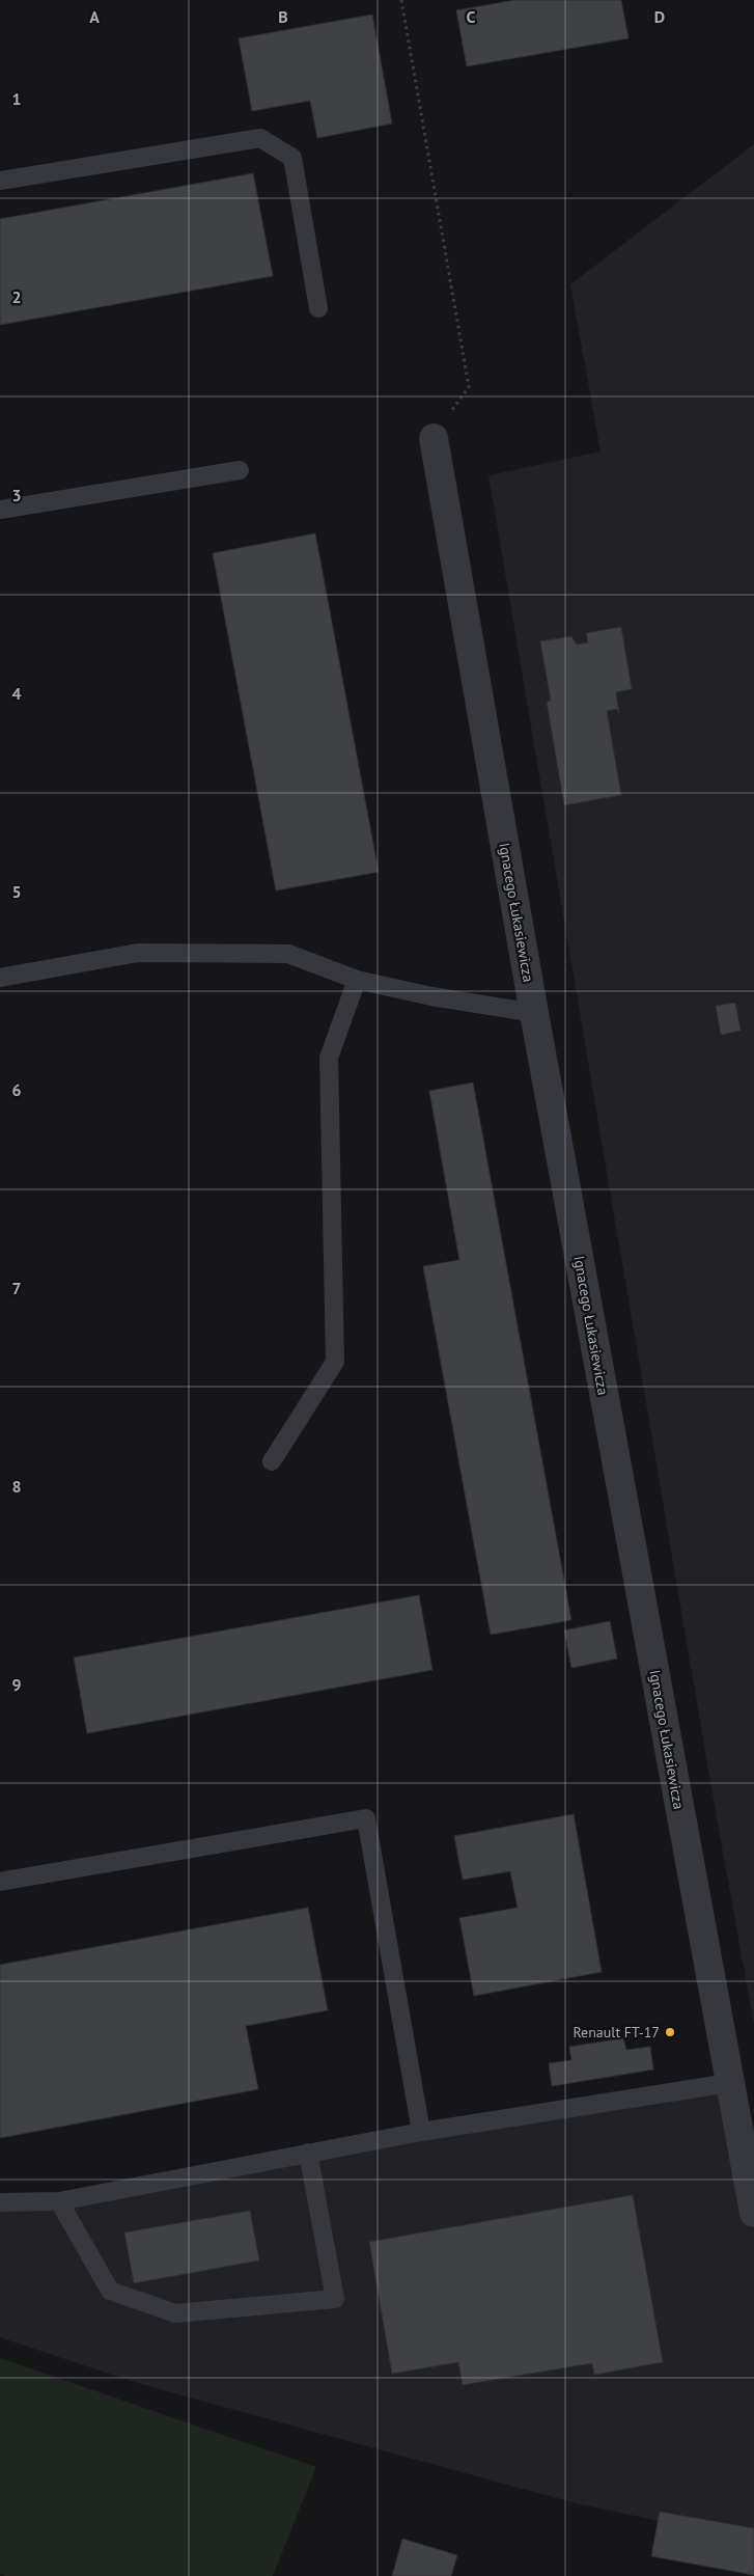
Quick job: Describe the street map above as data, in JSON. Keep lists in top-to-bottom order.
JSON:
{
  "streets": {
    "street": ["Ignacego Łukasiewicza"]
  },
  "places": ["Renault FT-17"],
  "grid": {
    "columns": [
      "A",
      "B",
      "C",
      "D"
    ],
    "rows": [
      "1",
      "2",
      "3",
      "4",
      "5",
      "6",
      "7",
      "8",
      "9"
    ]
  }
}
